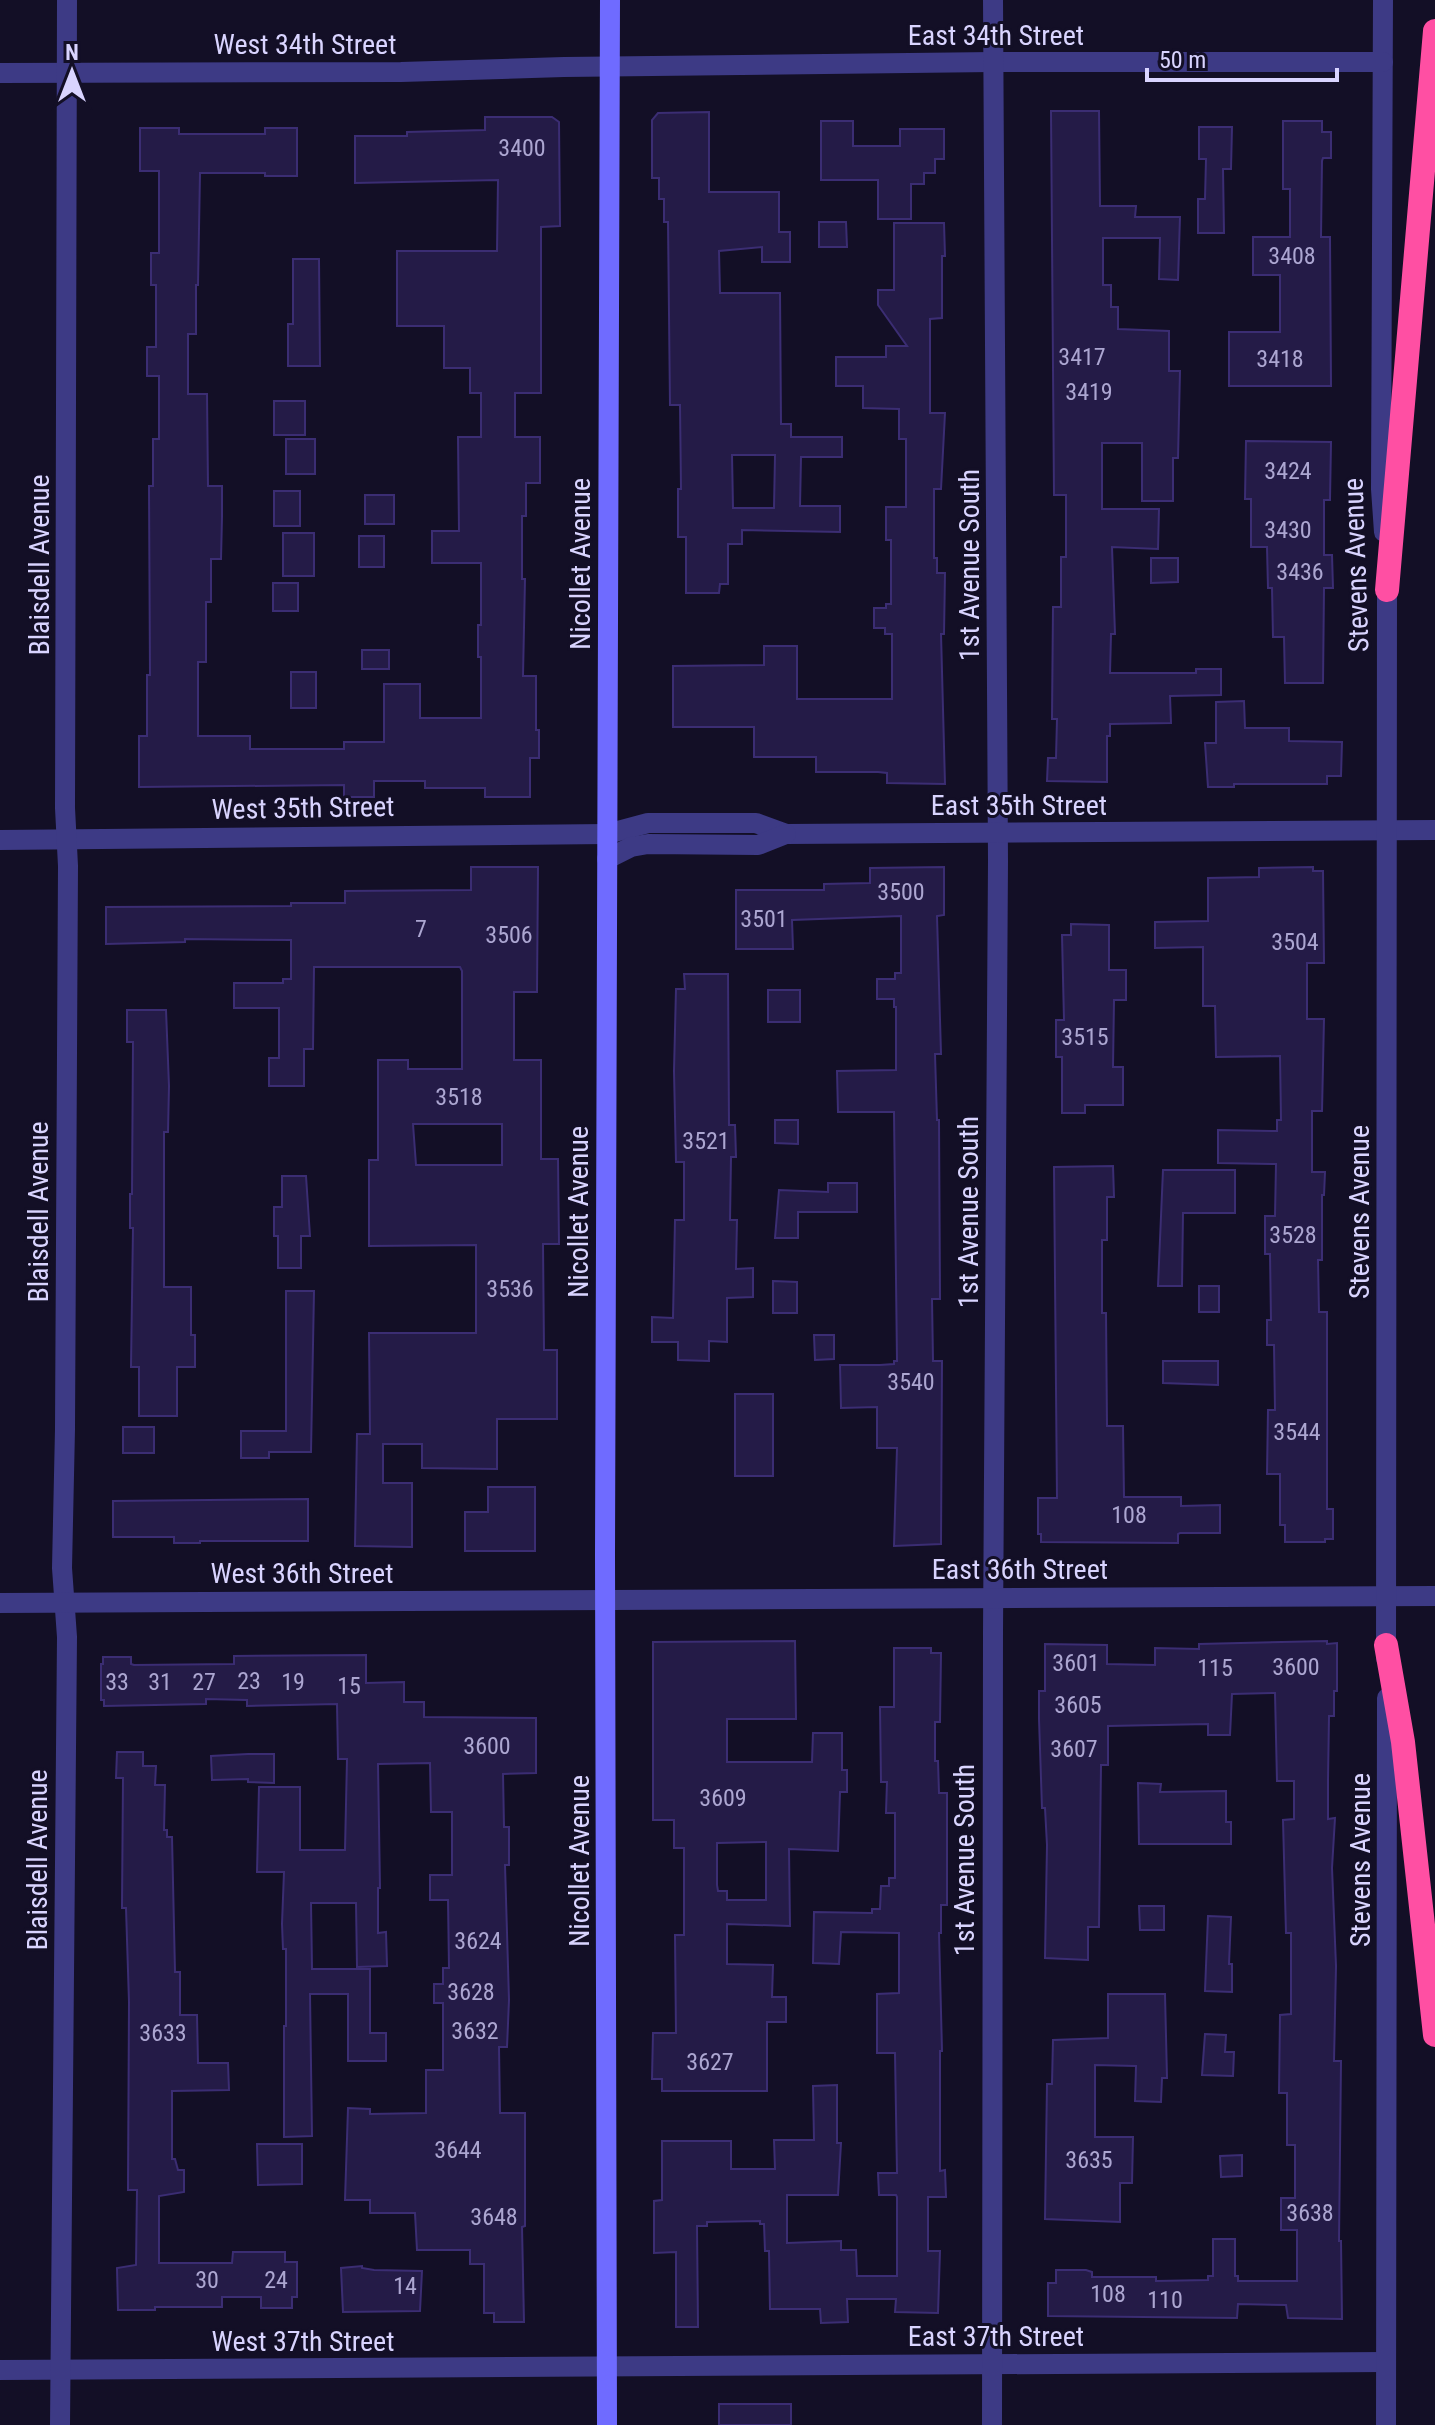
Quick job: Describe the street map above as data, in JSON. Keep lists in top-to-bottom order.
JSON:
{
  "streets": {
    "main road": ["Nicollet Avenue"],
    "street": [
      "East 34th Street",
      "West 34th Street",
      "Blaisdell Avenue",
      "1st Avenue South",
      "Stevens Avenue",
      "East 35th Street",
      "West 35th Street",
      "East 36th Street",
      "West 36th Street",
      "East 37th Street",
      "West 37th Street"
    ]
  },
  "crossings": [
    ["East 34th Street", "West 34th Street"],
    ["East 34th Street", "Nicollet Avenue"],
    ["East 34th Street", "1st Avenue South"],
    ["East 34th Street", "Stevens Avenue"],
    ["West 34th Street", "Nicollet Avenue"],
    ["West 34th Street", "Blaisdell Avenue"],
    ["Nicollet Avenue", "East 35th Street"],
    ["Nicollet Avenue", "West 35th Street"],
    ["Nicollet Avenue", "East 36th Street"],
    ["Nicollet Avenue", "West 36th Street"],
    ["Nicollet Avenue", "East 37th Street"],
    ["Nicollet Avenue", "West 37th Street"],
    ["Blaisdell Avenue", "West 35th Street"],
    ["Blaisdell Avenue", "West 36th Street"],
    ["Blaisdell Avenue", "West 37th Street"],
    ["1st Avenue South", "East 35th Street"],
    ["1st Avenue South", "East 36th Street"],
    ["1st Avenue South", "East 37th Street"],
    ["Stevens Avenue", "East 35th Street"],
    ["Stevens Avenue", "East 36th Street"],
    ["Stevens Avenue", "East 37th Street"],
    ["East 35th Street", "West 35th Street"],
    ["East 36th Street", "West 36th Street"],
    ["East 37th Street", "West 37th Street"]
  ],
  "house_numbers": [
    "3400",
    "3408",
    "3417",
    "3418",
    "3419",
    "3424",
    "3430",
    "3436",
    "3500",
    "3501",
    "7",
    "3506",
    "3504",
    "3515",
    "3518",
    "3521",
    "3528",
    "3536",
    "3540",
    "3544",
    "108",
    "3601",
    "3600",
    "115",
    "23",
    "33",
    "31",
    "27",
    "19",
    "15",
    "3605",
    "3600",
    "3607",
    "3609",
    "3624",
    "3628",
    "3632",
    "3633",
    "3627",
    "3644",
    "3635",
    "3638",
    "3648",
    "30",
    "24",
    "14",
    "108",
    "110"
  ],
  "scale_bar": "50 m",
  "north": "top"
}
